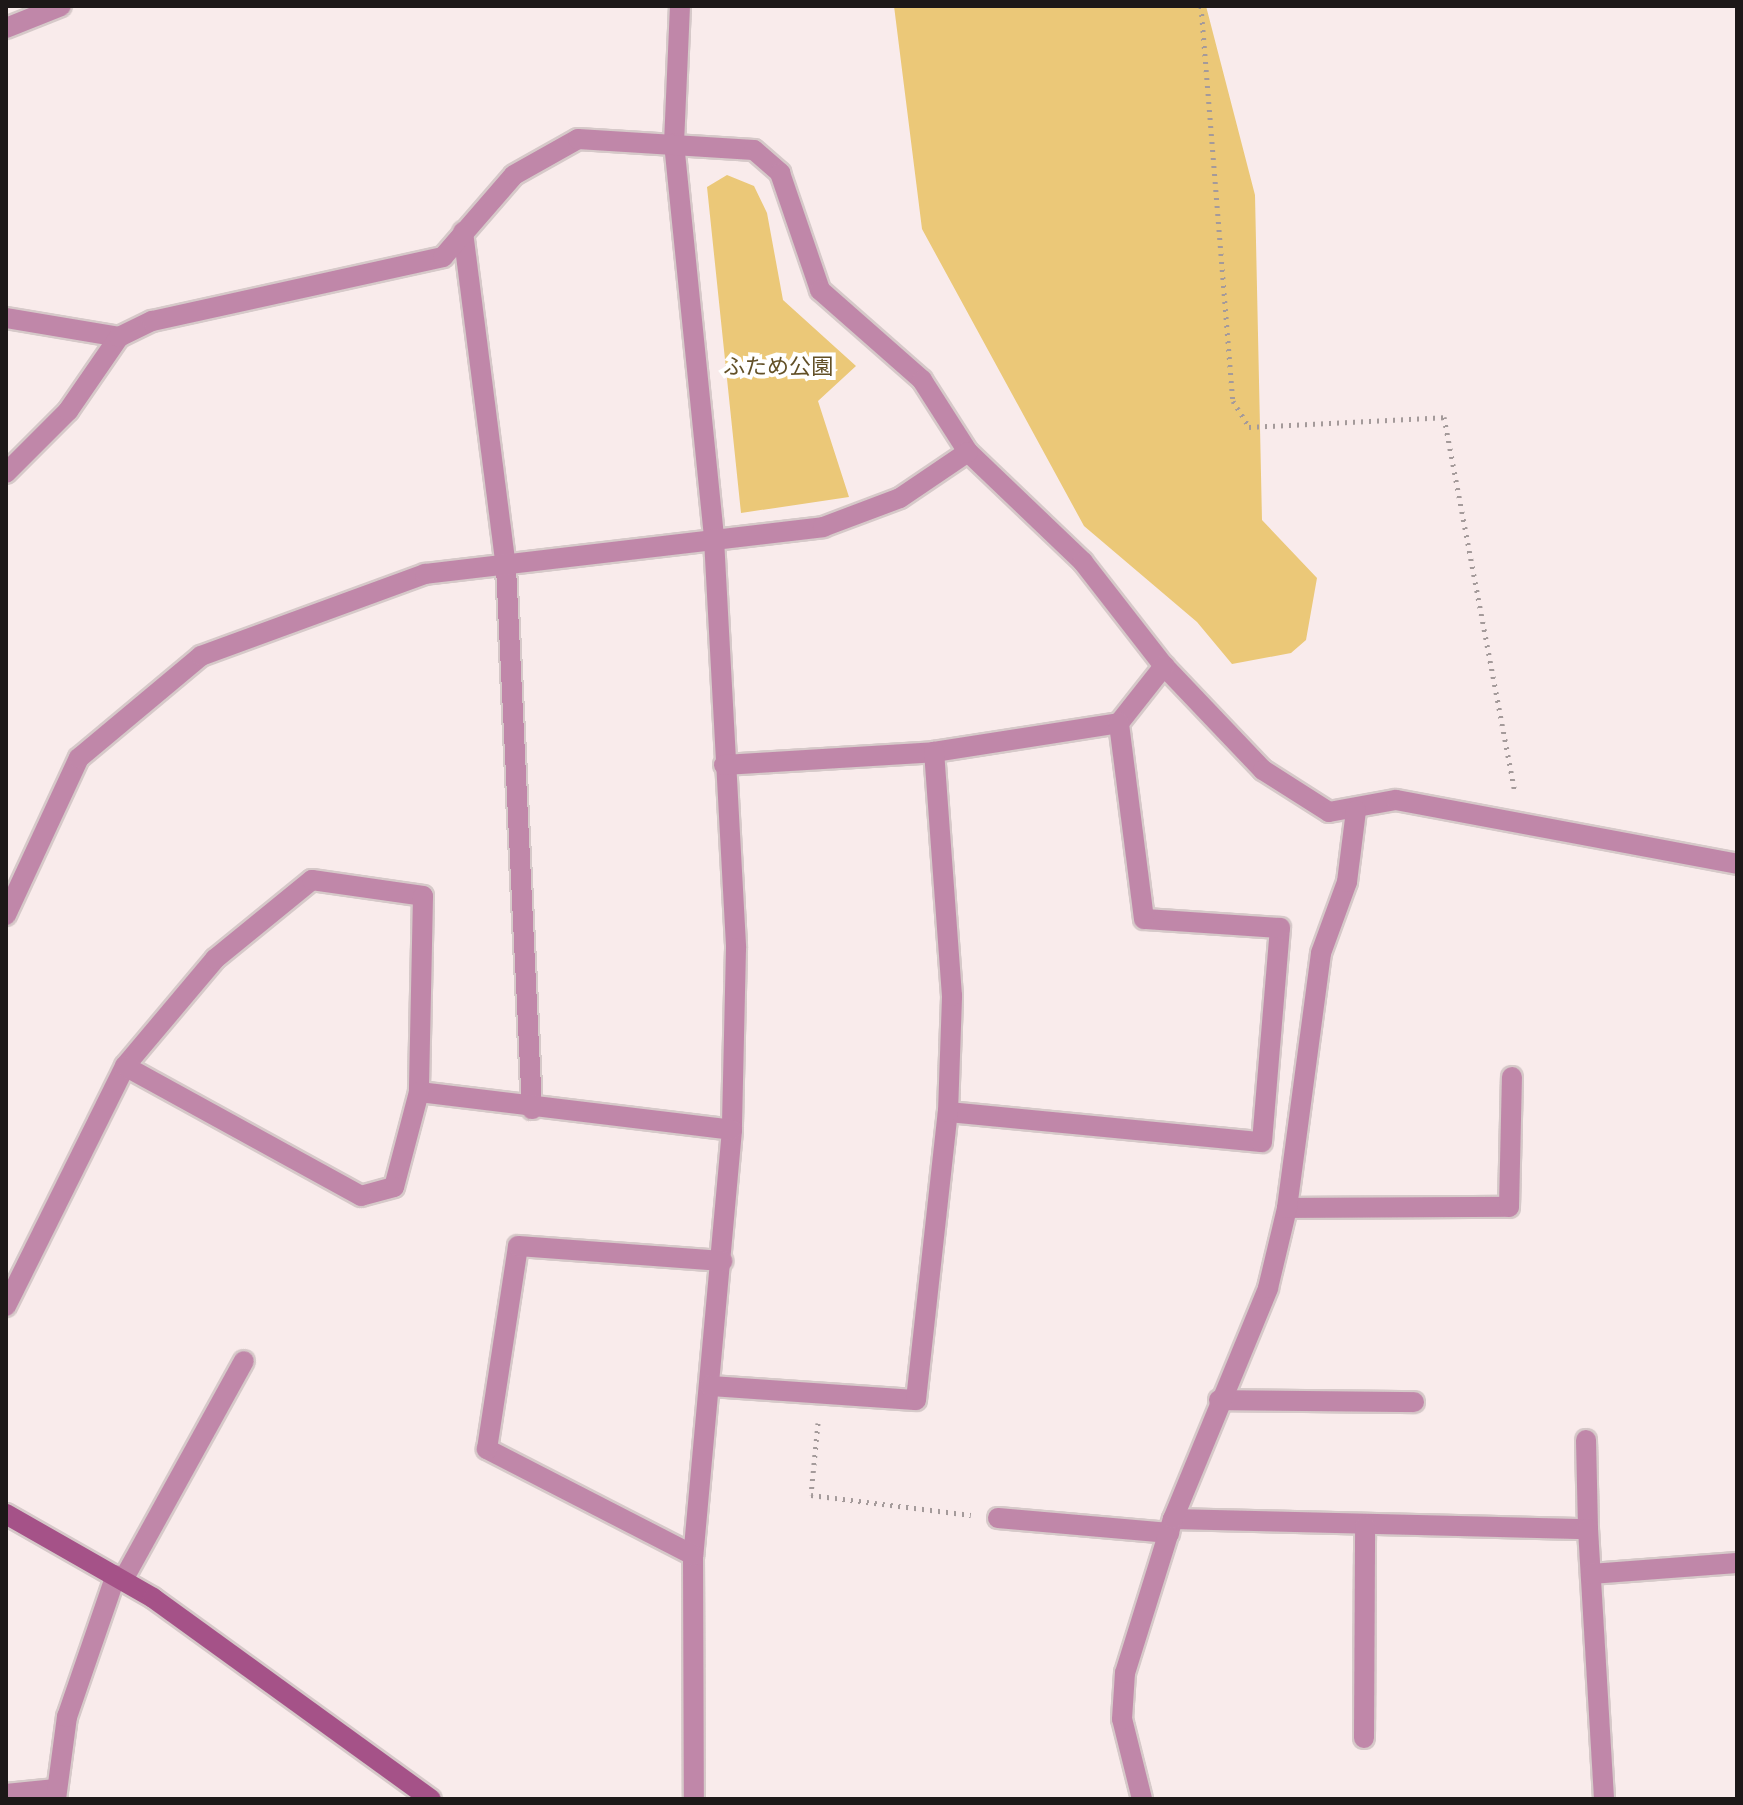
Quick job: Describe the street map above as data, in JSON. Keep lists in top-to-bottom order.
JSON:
{
  "parks": ["ふため公園"]
}
